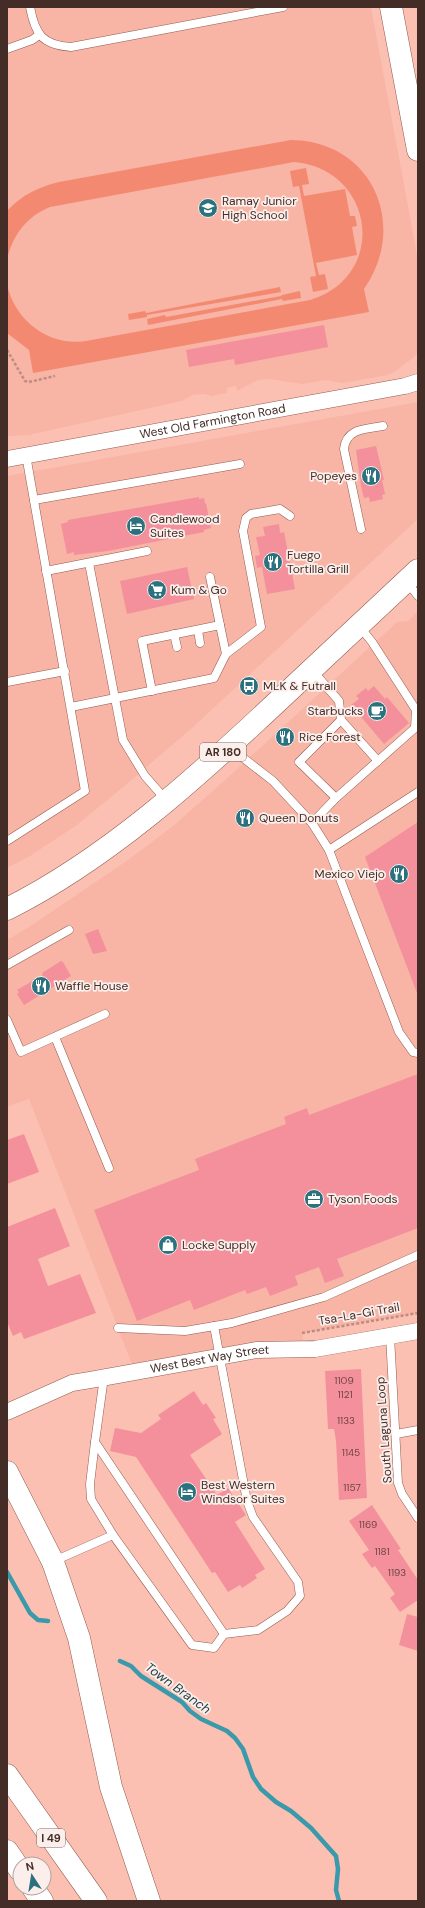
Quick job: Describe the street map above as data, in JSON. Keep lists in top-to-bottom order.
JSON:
{
  "streets": {
    "main road": ["AR 180", "I 49"],
    "street": ["West Old Farmington Road", "West Best Way Street"],
    "lane": ["South Laguna Loop"],
    "path": ["Tsa-La-Gi Trail"]
  },
  "crossings": [
    ["West Best Way Street", "South Laguna Loop"]
  ],
  "water": ["Town Branch"],
  "places": {
    "school or university": ["Ramay Junior High School"],
    "restaurant": [
      "Popeyes",
      "Fuego Tortilla Grill",
      "Rice Forest",
      "Queen Donuts",
      "Mexico Viejo",
      "Waffle House"
    ],
    "hotel": ["Candlewood Suites", "Best Western Windsor Suites"],
    "supermarket": ["Kum & Go"],
    "bus stop": ["MLK & Futrall"],
    "cafe": ["Starbucks"],
    "office": ["Tyson Foods"],
    "shop": ["Locke Supply"]
  },
  "house_numbers": [
    "1109",
    "1121",
    "1133",
    "1145",
    "1157",
    "1169",
    "1181",
    "1193"
  ],
  "north": "top"
}
